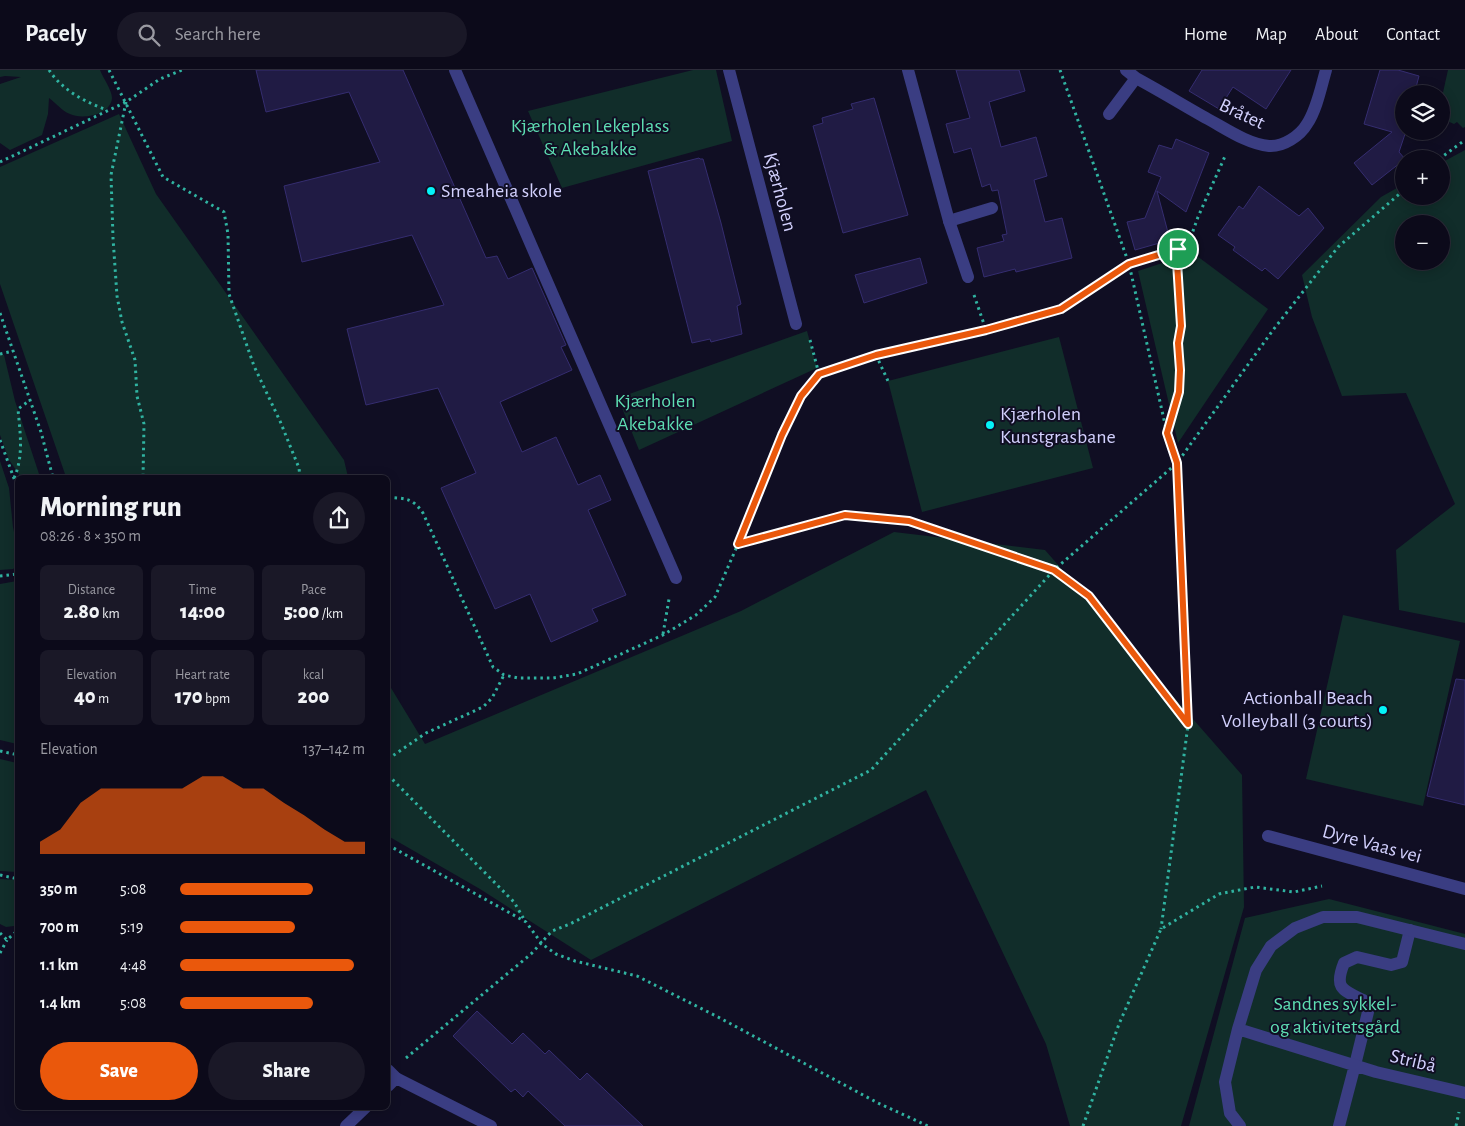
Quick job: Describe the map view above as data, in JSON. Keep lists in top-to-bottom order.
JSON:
{
  "streets": {
    "street": [
      "Bråtet",
      "Kjærholen",
      "Dyre Vaas vei",
      "Stribå"
    ]
  },
  "parks": ["Kjærholen Lekeplass & Akebakke", "Kjærholen Akebakke", "Sandnes sykkel- og aktivitetsgård"],
  "places": ["Smeaheia skole", "Kjærholen Kunstgrasbane", "Actionball Beach Volleyball (3 courts)"],
  "page": {
    "header": "Pacely",
    "search": "Search here",
    "nav": [
      "Home",
      "Map",
      "About",
      "Contact"
    ],
    "map_buttons": ["+", "−"],
    "heading": ["Morning run", "08:26 · 8 × 350 m"],
    "stats": [
      ["Distance", "2.80 km"],
      ["Time", "14:00"],
      ["Pace", "5:00 /km"],
      ["Elevation", "40 m"],
      ["Heart rate", "170 bpm"],
      ["kcal", "200"]
    ],
    "chart": ["Elevation", "137–142 m"],
    "list": [
      {
        "name": "350 m",
        "note": "5:08"
      },
      {
        "name": "700 m",
        "note": "5:19"
      },
      {
        "name": "1.1 km",
        "note": "4:48"
      },
      {
        "name": "1.4 km",
        "note": "5:08"
      }
    ],
    "buttons": ["Save", "Share"]
  }
}
